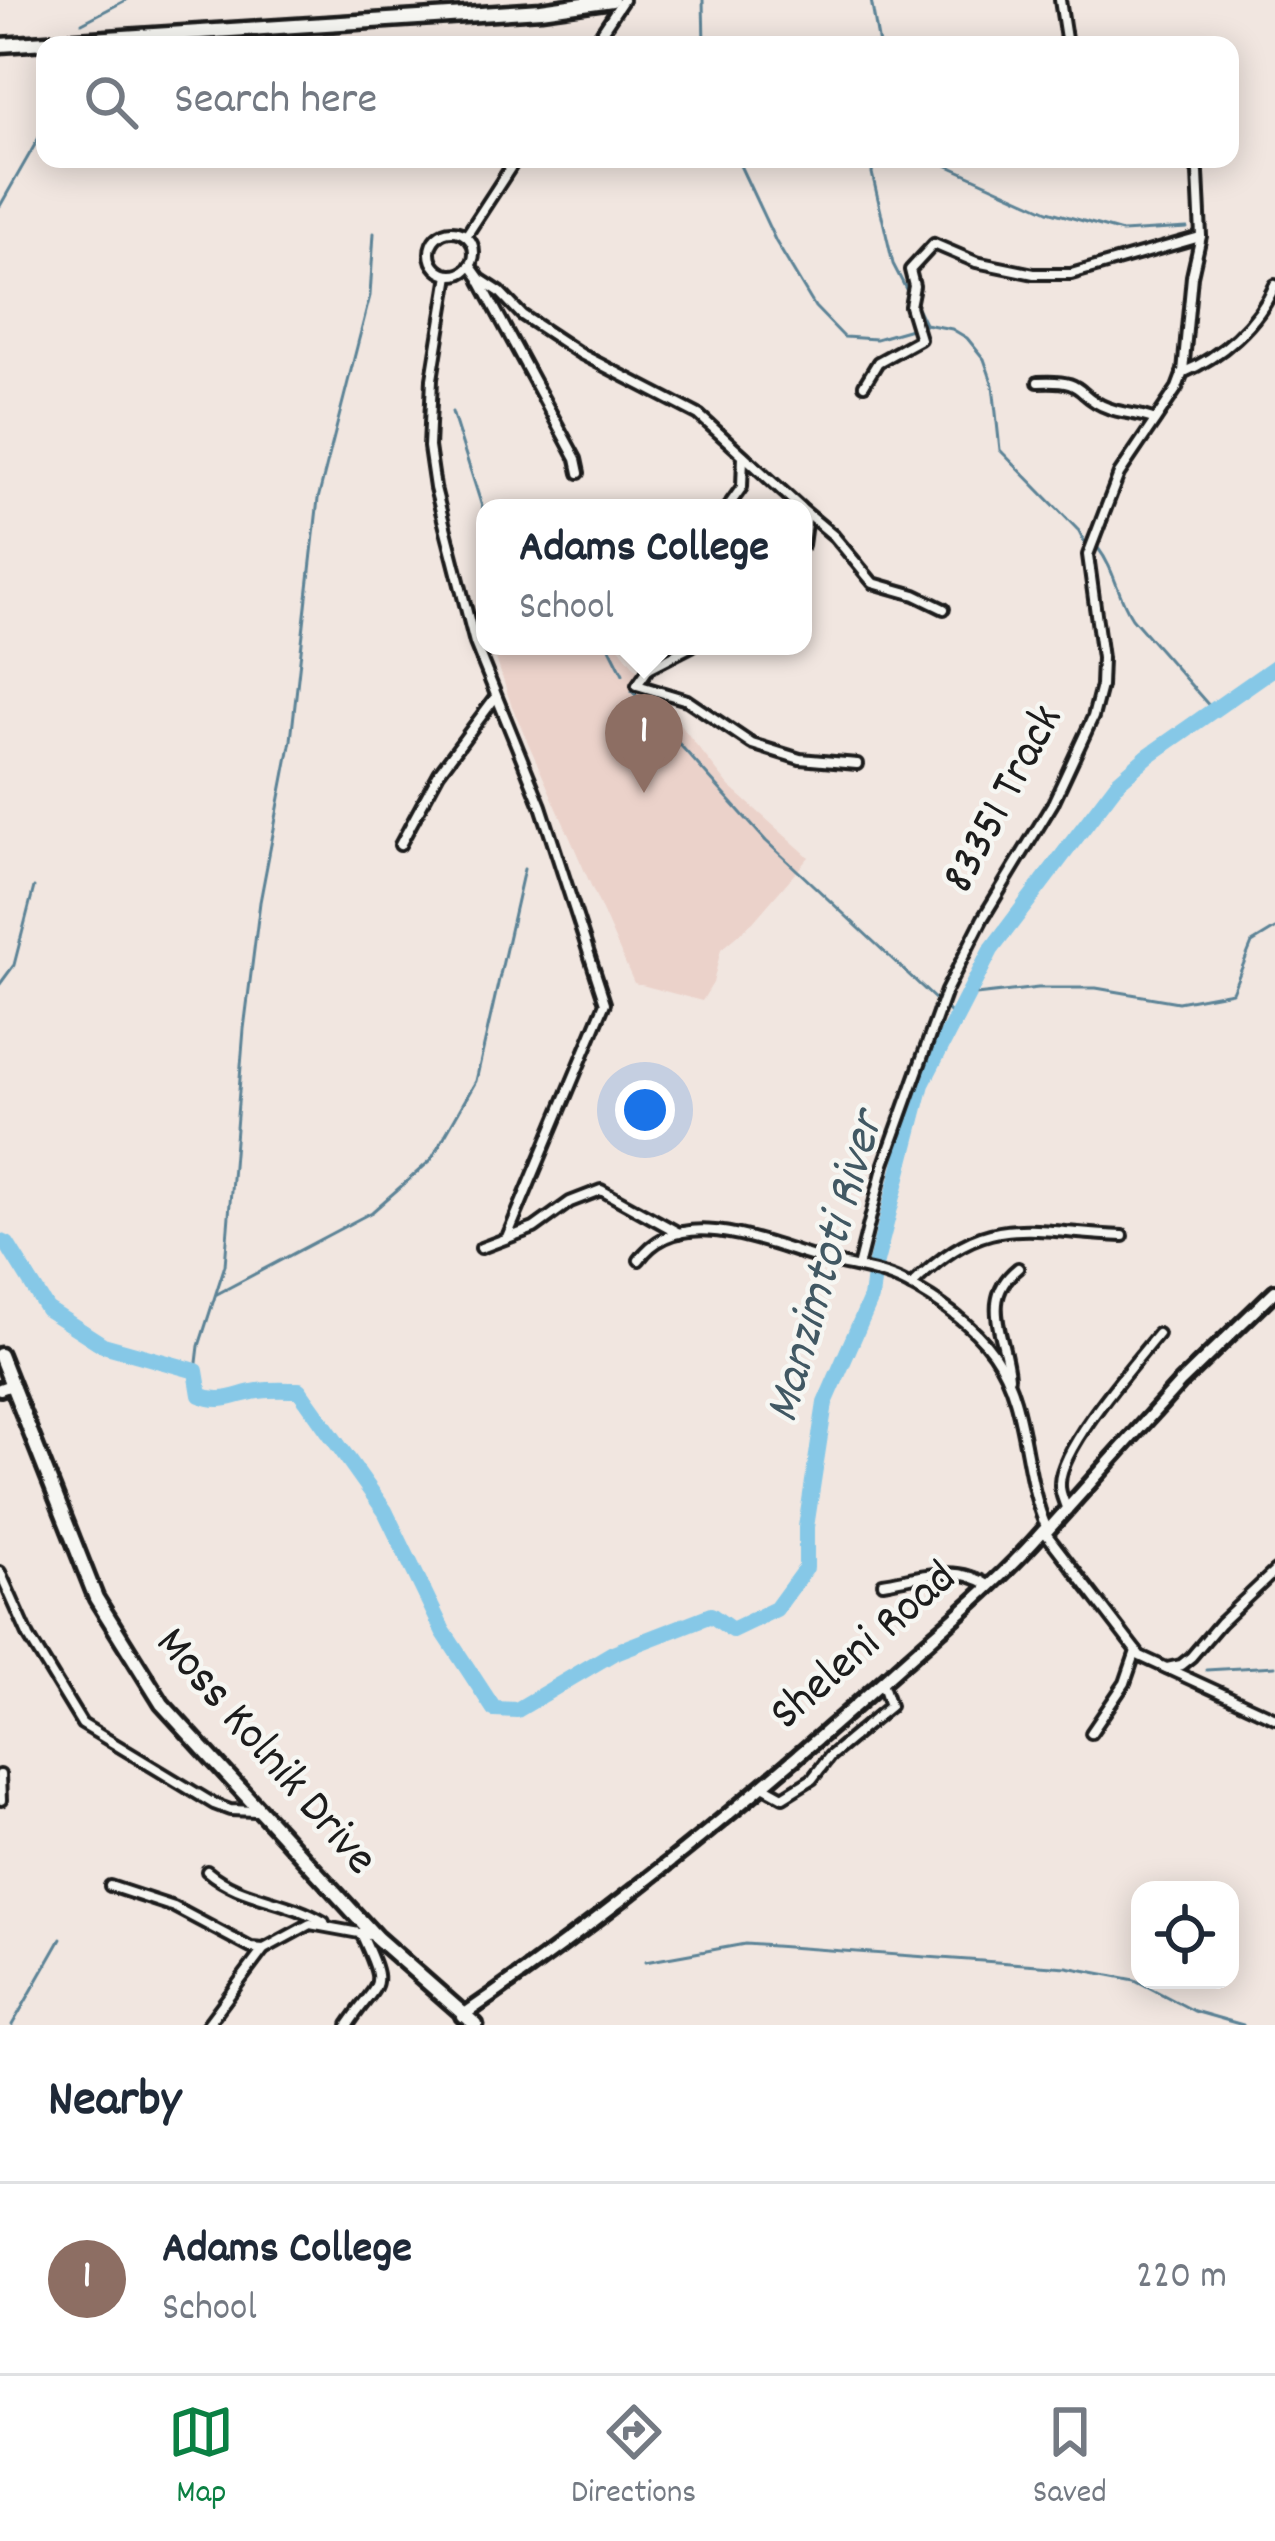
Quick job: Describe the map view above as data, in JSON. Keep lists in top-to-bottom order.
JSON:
{
  "streets": {
    "main road": ["Moss Kolnik Drive"],
    "street": ["83351 Track", "Sheleni Road"]
  },
  "crossings": [
    ["Sheleni Road", "Moss Kolnik Drive"]
  ],
  "water": ["Manzimtoti River"],
  "page": {
    "search": "Search here",
    "popup": ["Adams College", "School"],
    "pins": "1",
    "heading": "Nearby",
    "list": [
      {
        "mark": "1",
        "name": "Adams College",
        "note": "School",
        "value": "220 m"
      }
    ],
    "nav": ["Map", "Directions", "Saved"]
  }
}
